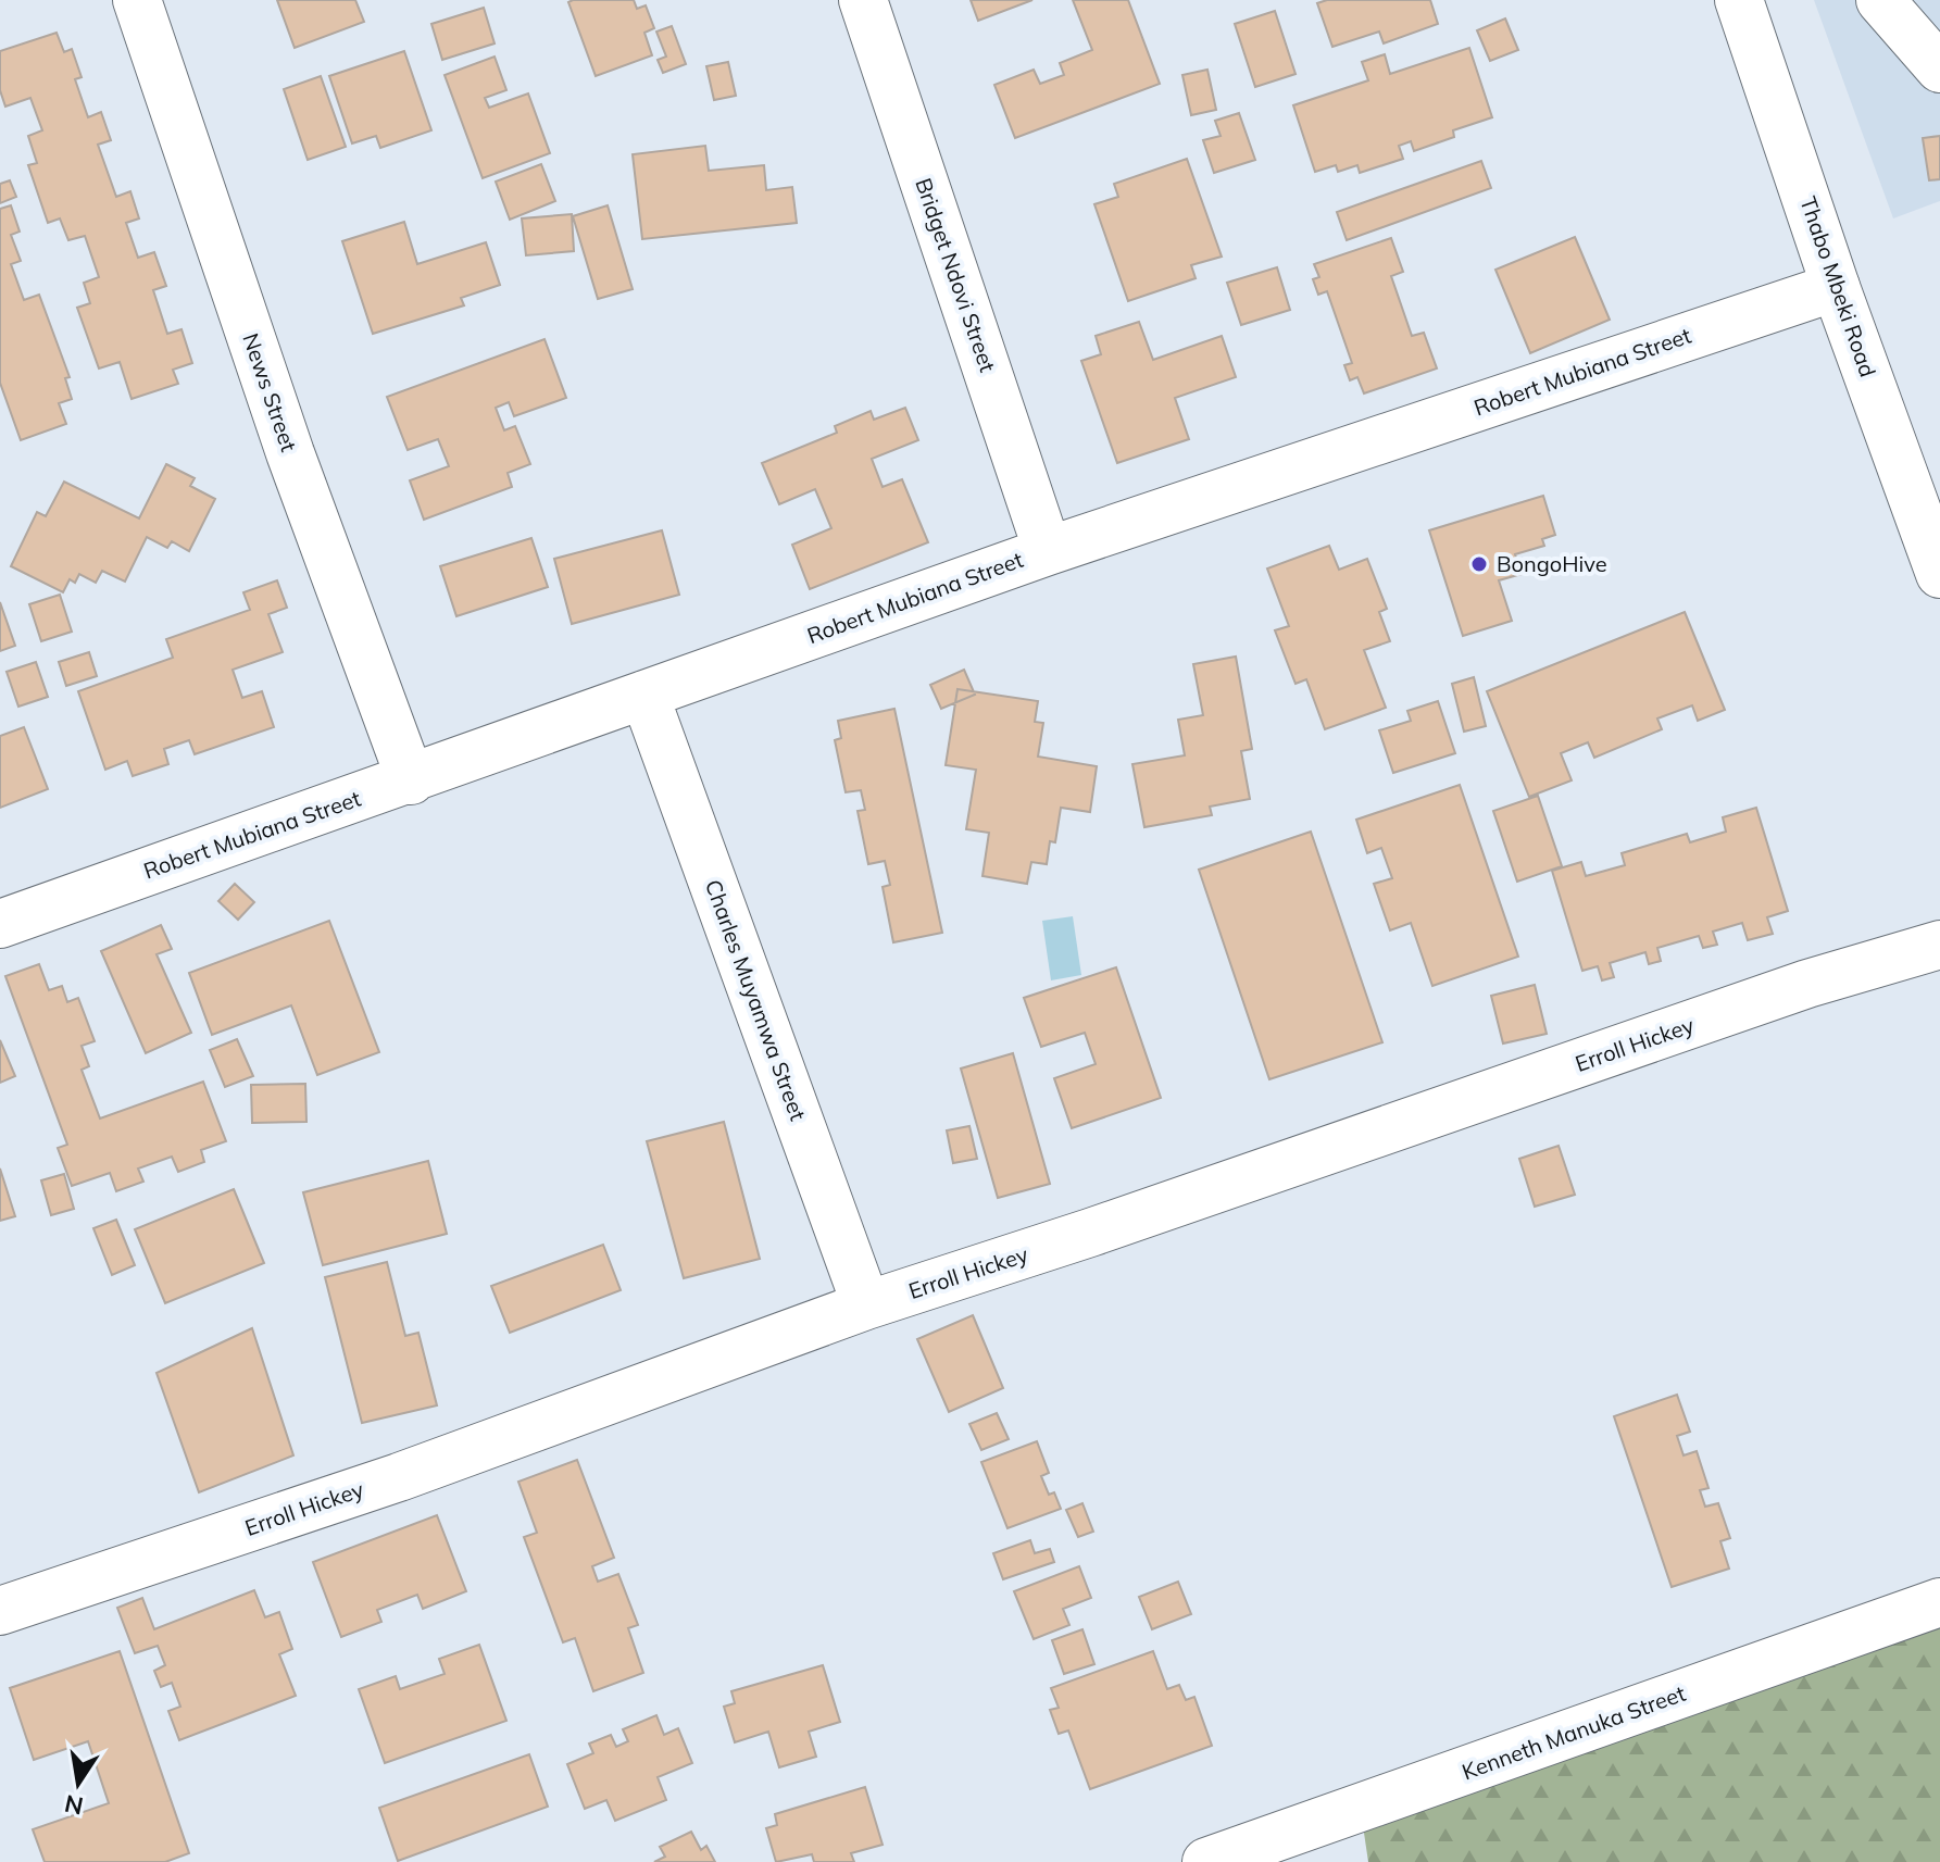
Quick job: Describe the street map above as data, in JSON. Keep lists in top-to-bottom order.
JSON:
{
  "streets": {
    "street": [
      "Bridget Ndovi Street",
      "Thabo Mbeki Road",
      "Robert Mubiana Street",
      "News Street",
      "Charles Muyamwa Street",
      "Erroll Hickey",
      "Kenneth Manuka Street"
    ]
  },
  "crossings": [
    ["Bridget Ndovi Street", "Robert Mubiana Street"],
    ["Thabo Mbeki Road", "Robert Mubiana Street"],
    ["Robert Mubiana Street", "News Street"],
    ["Robert Mubiana Street", "Charles Muyamwa Street"],
    ["Charles Muyamwa Street", "Erroll Hickey"]
  ],
  "places": ["BongoHive"],
  "north": "bottom"
}
